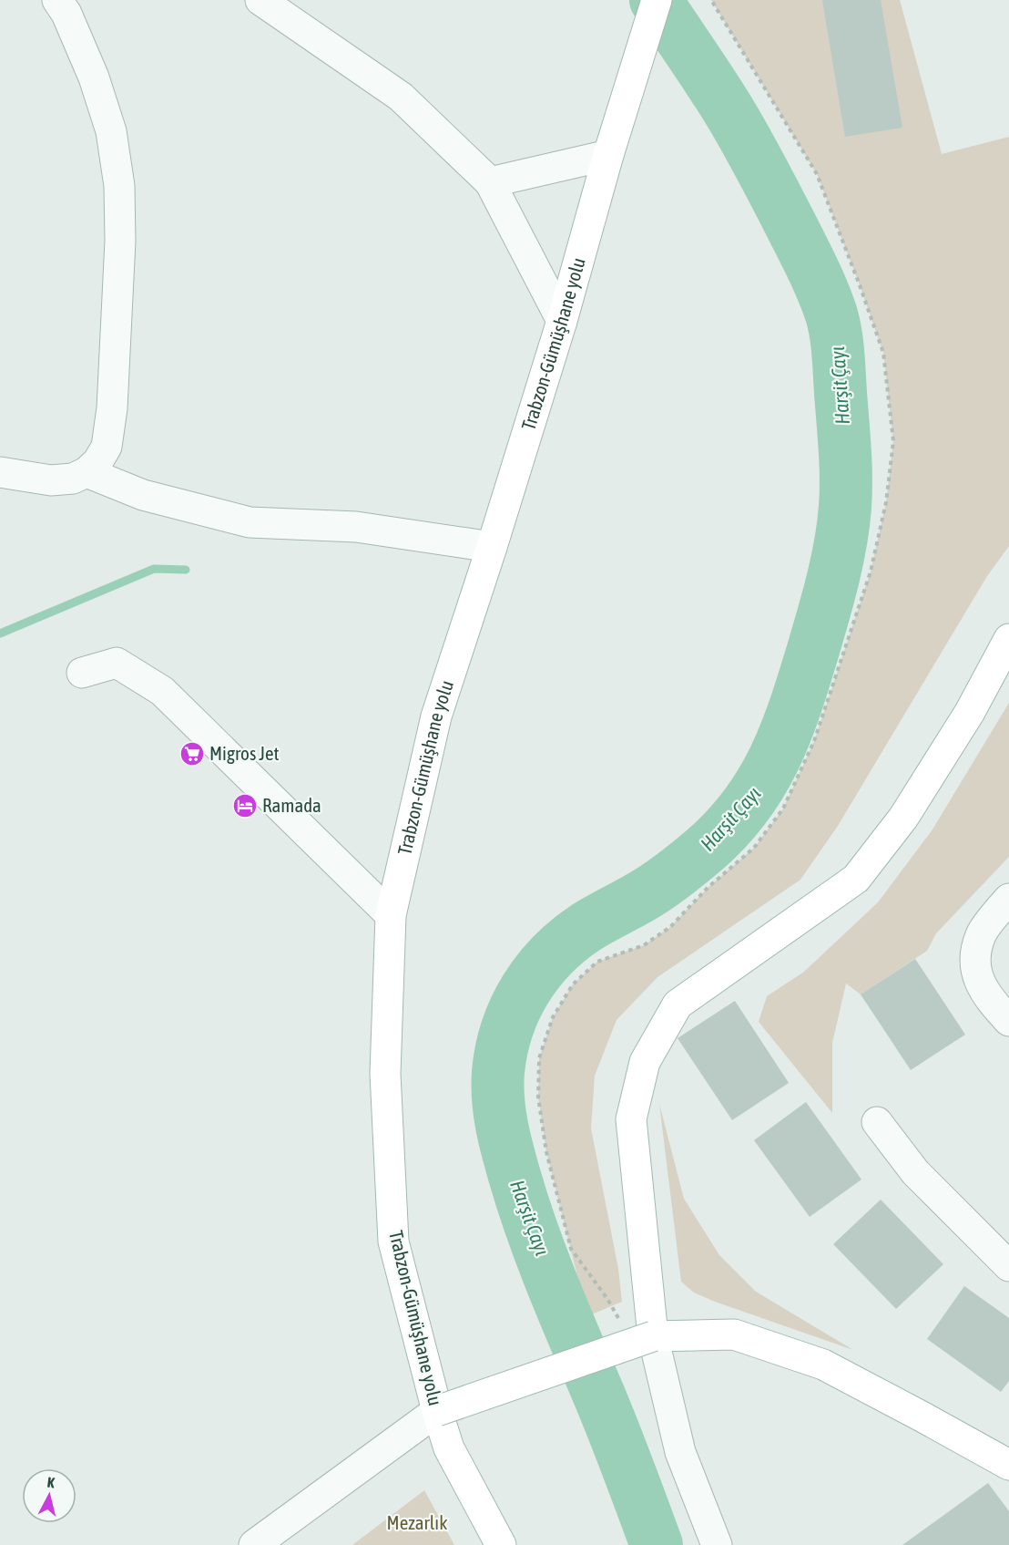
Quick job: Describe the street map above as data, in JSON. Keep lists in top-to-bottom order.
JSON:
{
  "streets": {
    "main road": ["Trabzon-Gümüşhane yolu"]
  },
  "water": ["Harşit Çayı"],
  "parks": ["Mezarlık"],
  "places": {
    "supermarket": ["Migros Jet"],
    "hotel": ["Ramada"]
  },
  "north": "top"
}
